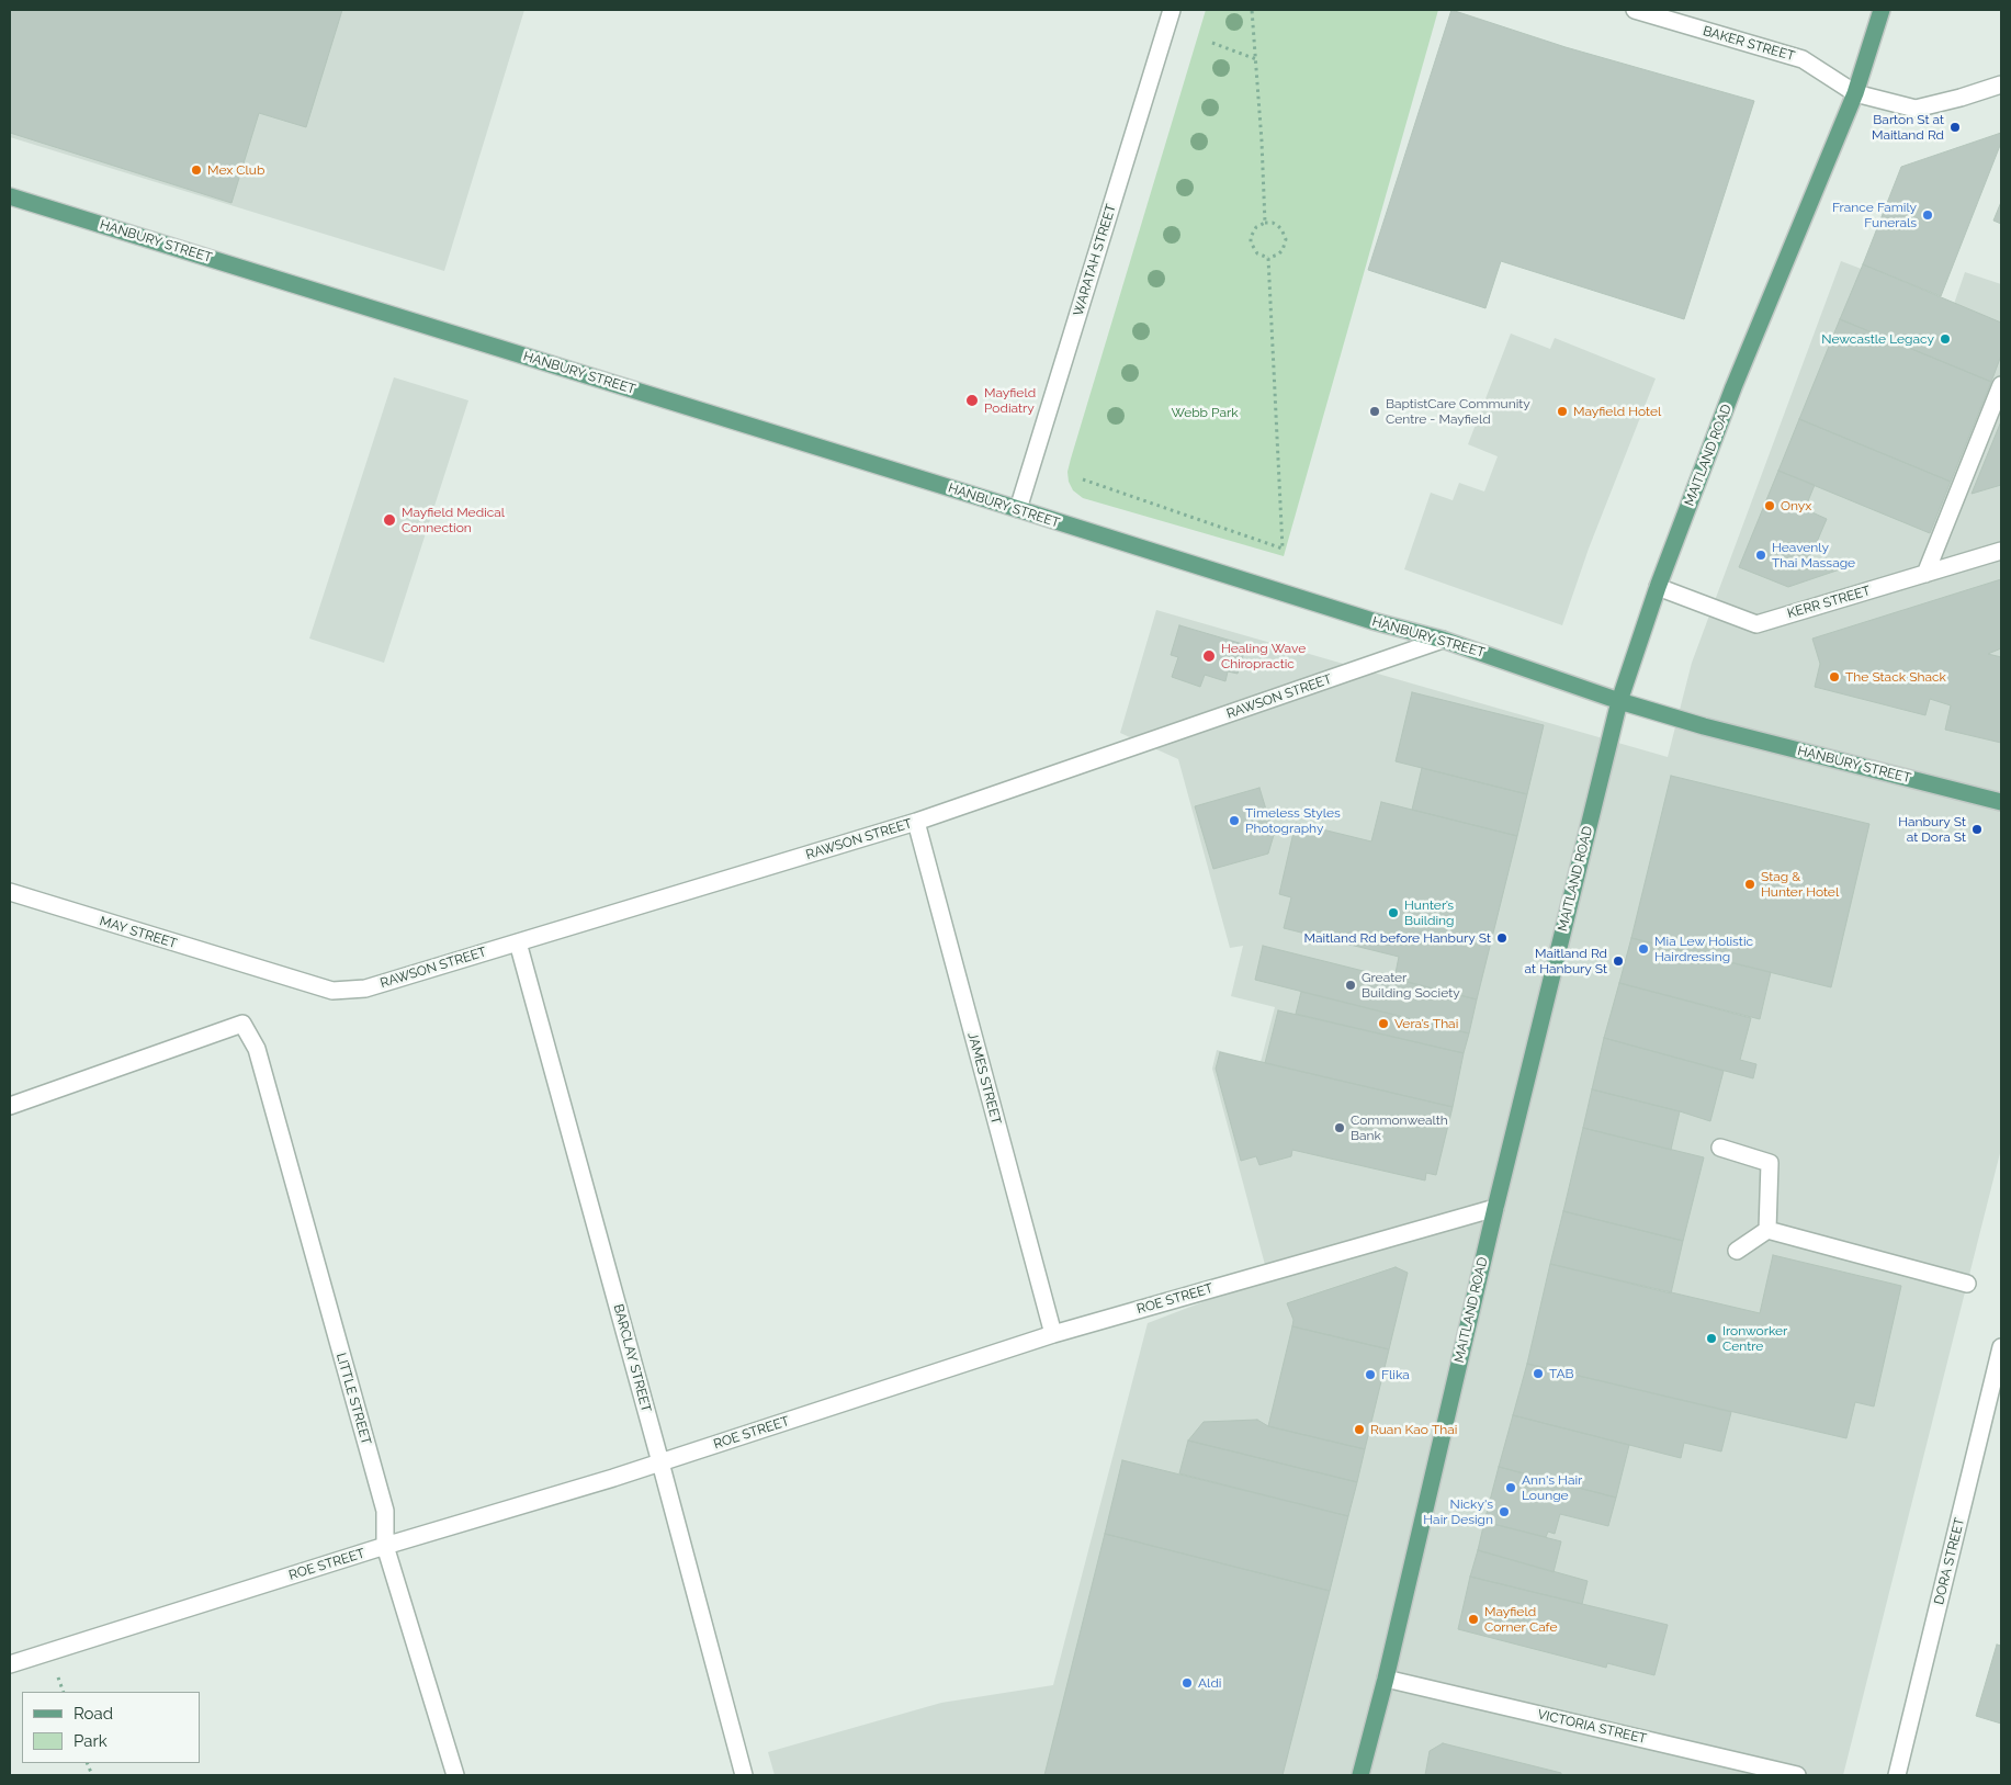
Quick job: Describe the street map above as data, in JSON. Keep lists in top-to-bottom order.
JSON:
{
  "streets": {
    "main road": ["HANBURY STREET", "MAITLAND ROAD"],
    "street": [
      "BAKER STREET",
      "WARATAH STREET",
      "KERR STREET",
      "RAWSON STREET",
      "MAY STREET",
      "JAMES STREET",
      "ROE STREET",
      "BARCLAY STREET",
      "LITTLE STREET",
      "DORA STREET",
      "VICTORIA STREET"
    ]
  },
  "crossings": [
    ["BAKER STREET", "MAITLAND ROAD"],
    ["HANBURY STREET", "WARATAH STREET"],
    ["HANBURY STREET", "MAITLAND ROAD"],
    ["HANBURY STREET", "RAWSON STREET"],
    ["MAITLAND ROAD", "KERR STREET"],
    ["MAITLAND ROAD", "ROE STREET"],
    ["MAITLAND ROAD", "VICTORIA STREET"],
    ["RAWSON STREET", "MAY STREET"],
    ["RAWSON STREET", "JAMES STREET"],
    ["RAWSON STREET", "BARCLAY STREET"],
    ["JAMES STREET", "ROE STREET"],
    ["ROE STREET", "BARCLAY STREET"],
    ["ROE STREET", "LITTLE STREET"]
  ],
  "parks": ["Webb Park"],
  "places": [
    "Barton St at Maitland Rd",
    "Mex Club",
    "France Family Funerals",
    "Newcastle Legacy",
    "Mayfield Podiatry",
    "BaptistCare Community Centre - Mayfield",
    "Mayfield Hotel",
    "Onyx",
    "Mayfield Medical Connection",
    "Heavenly Thai Massage",
    "Healing Wave Chiropractic",
    "The Stack Shack",
    "Timeless Styles Photography",
    "Hanbury St at Dora St",
    "Stag & Hunter Hotel",
    "Hunter’s Building",
    "Maitland Rd before Hanbury St",
    "Mia Lew Holistic Hairdressing",
    "Maitland Rd at Hanbury St",
    "Greater Building Society",
    "Vera’s Thai",
    "Commonwealth Bank",
    "Ironworker Centre",
    "TAB",
    "Flika",
    "Ruan Kao Thai",
    "Ann's Hair Lounge",
    "Nicky's Hair Design",
    "Mayfield Corner Cafe",
    "Aldi"
  ],
  "legend": ["Road", "Park"]
}
